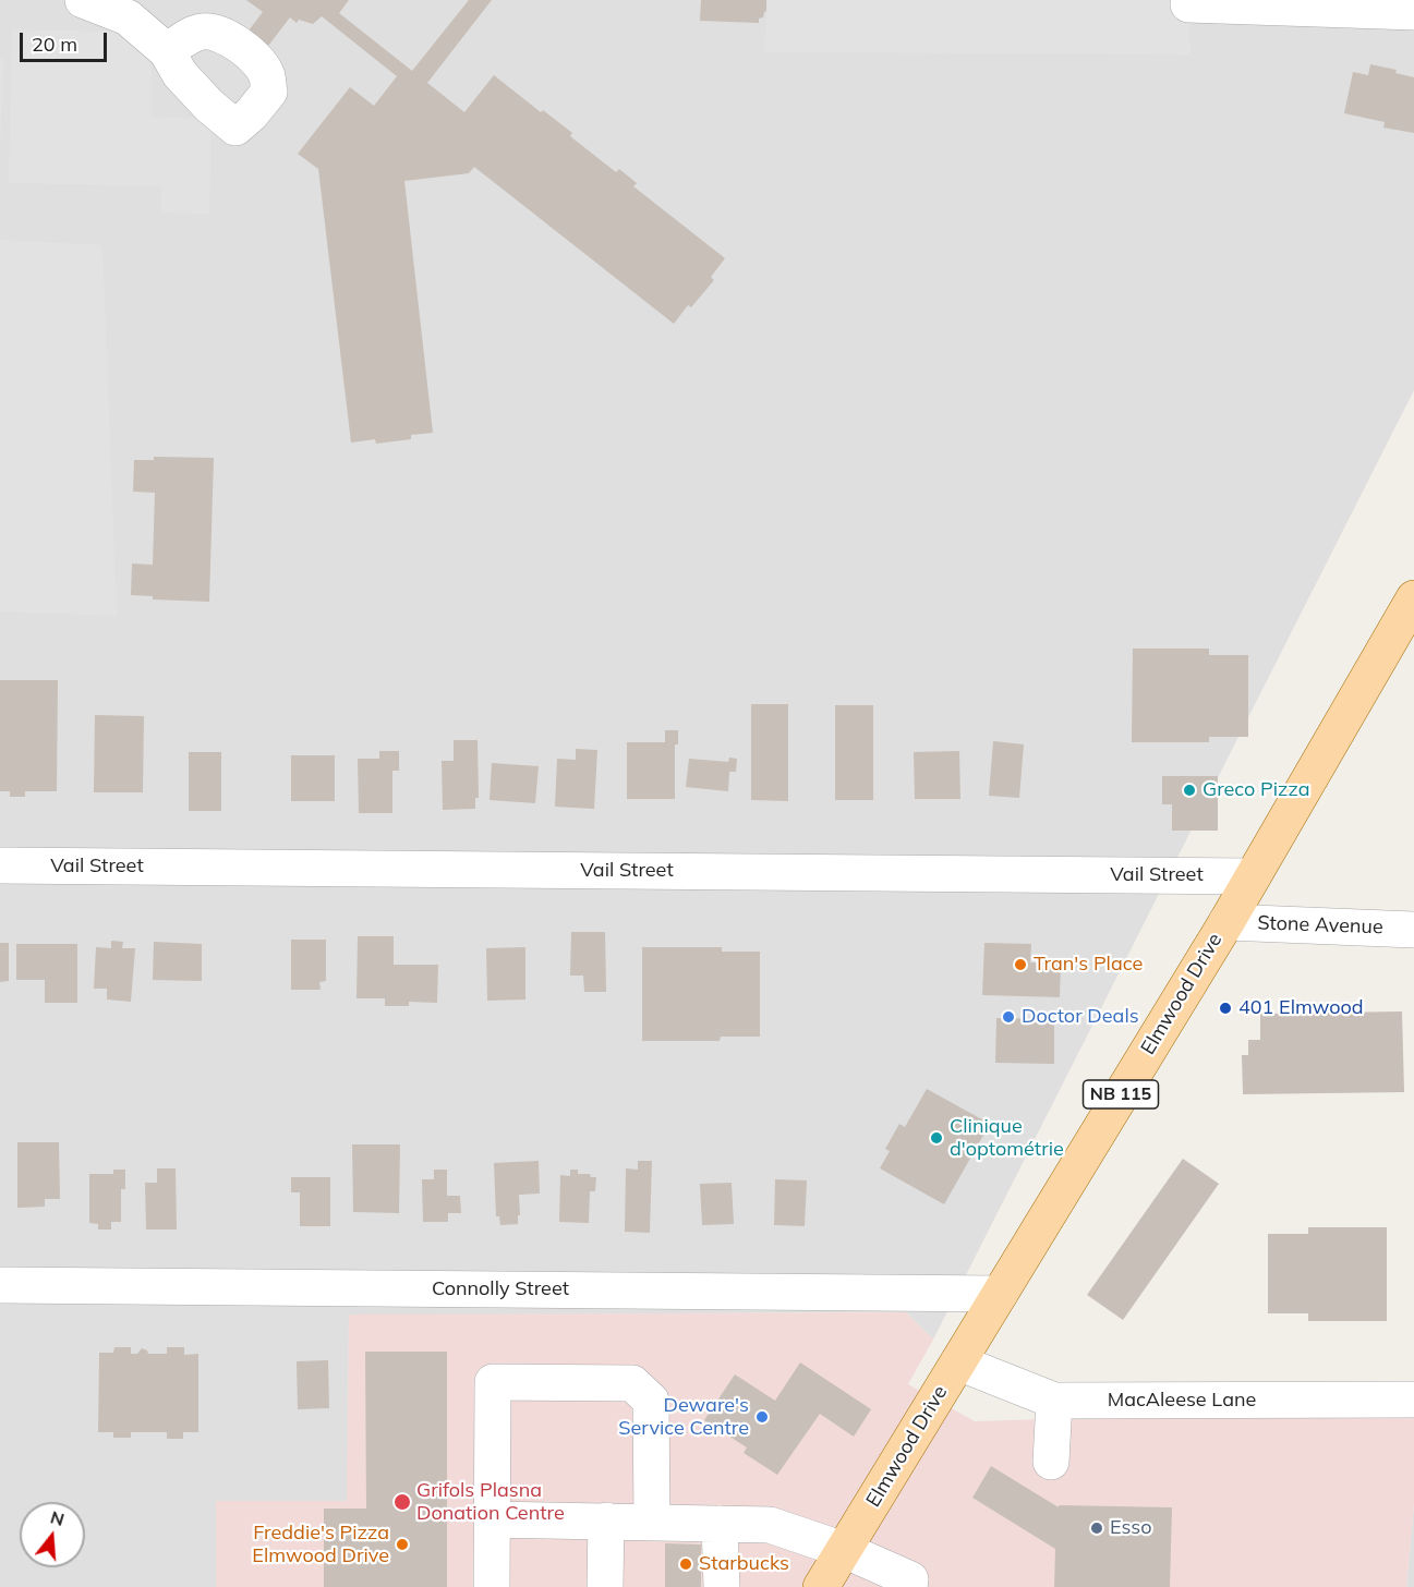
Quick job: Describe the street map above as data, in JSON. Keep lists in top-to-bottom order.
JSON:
{
  "streets": {
    "main road": ["Elmwood Drive", "NB 115"],
    "street": [
      "Vail Street",
      "Stone Avenue",
      "Connolly Street",
      "MacAleese Lane"
    ]
  },
  "crossings": [
    ["Vail Street", "Elmwood Drive"],
    ["Stone Avenue", "Elmwood Drive"],
    ["Elmwood Drive", "Connolly Street"],
    ["Elmwood Drive", "MacAleese Lane"]
  ],
  "places": [
    "Greco Pizza",
    "Tran's Place",
    "401 Elmwood",
    "Doctor Deals",
    "Clinique d'optométrie",
    "Deware's Service Centre",
    "Grifols Plasna Donation Centre",
    "Esso",
    "Freddie's Pizza Elmwood Drive",
    "Starbucks"
  ],
  "scale_bar": "20 m",
  "north": "top"
}
